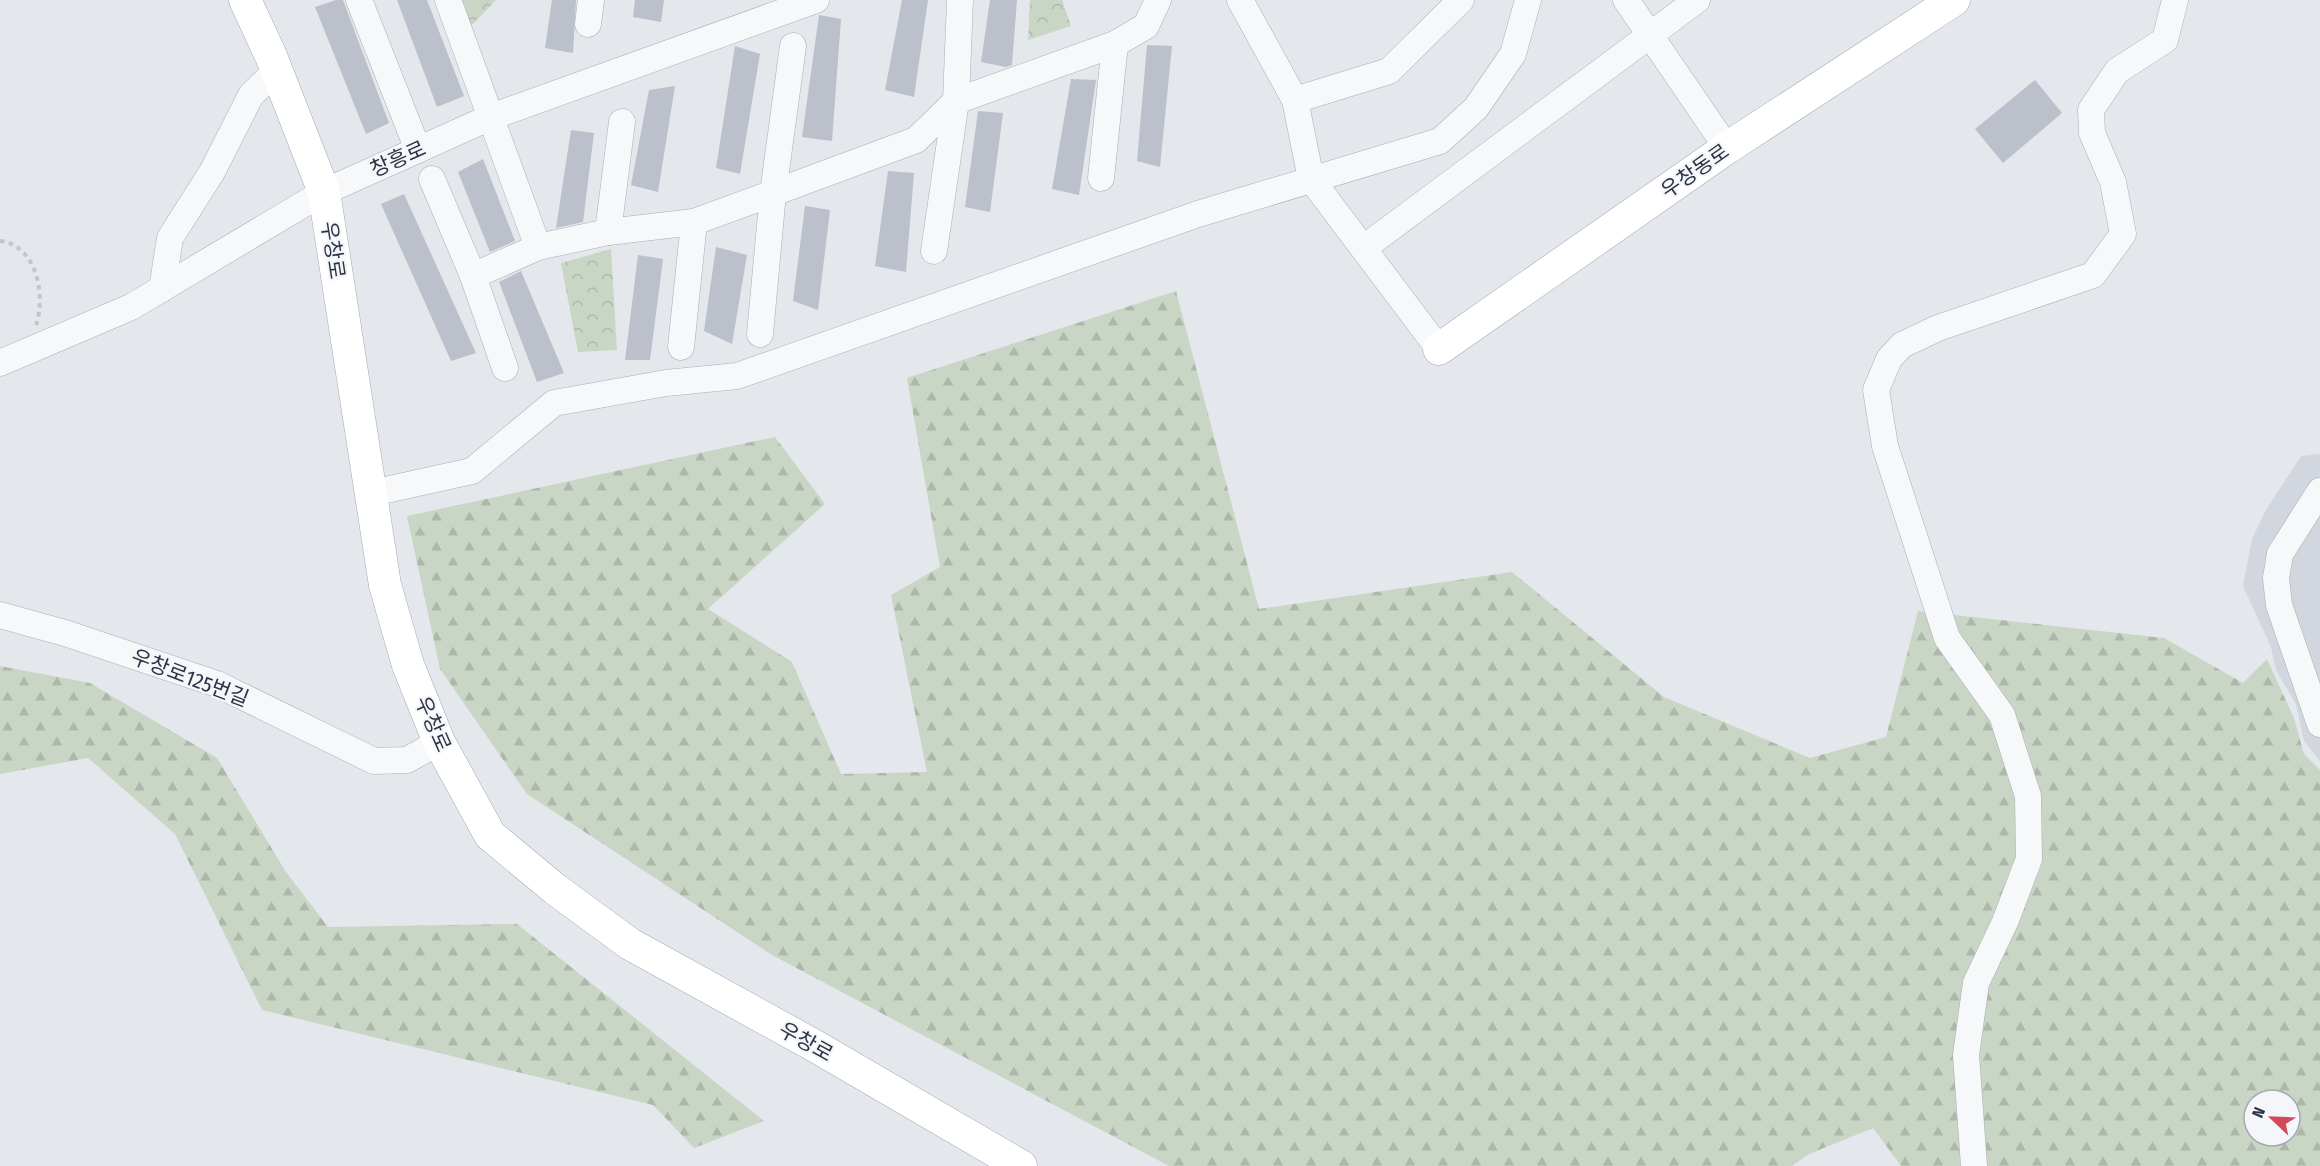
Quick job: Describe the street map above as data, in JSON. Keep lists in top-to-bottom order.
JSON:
{
  "streets": {
    "main road": ["우창동로", "우창로"],
    "street": ["창흥로", "우창로125번길"]
  },
  "crossings": [
    ["창흥로", "우창로"],
    ["우창로", "우창로125번길"]
  ],
  "north": "top left"
}
